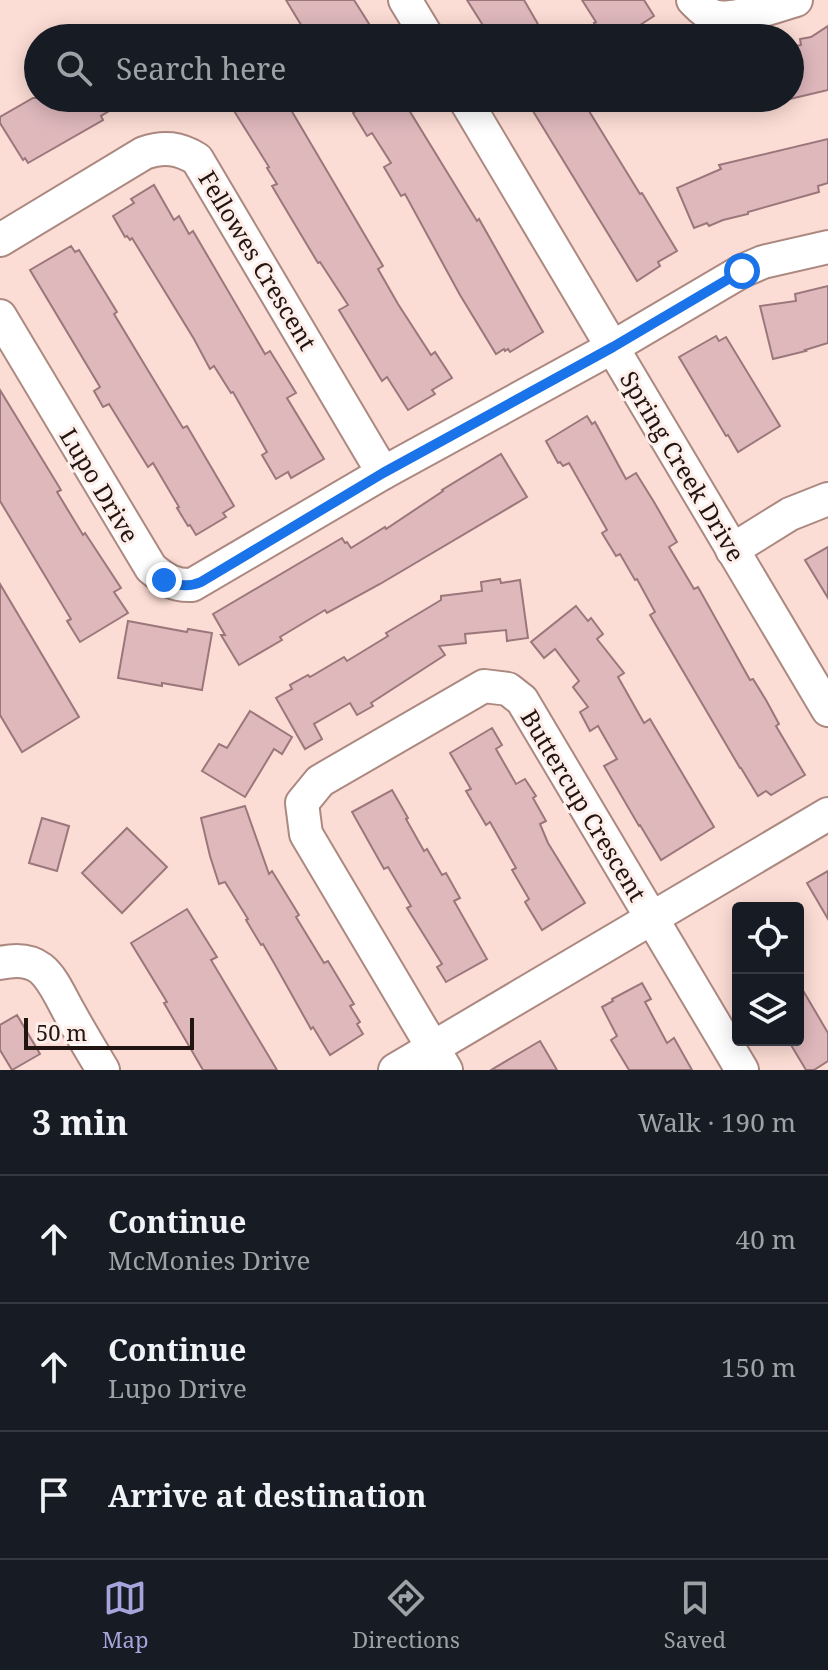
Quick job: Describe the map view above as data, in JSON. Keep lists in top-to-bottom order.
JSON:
{
  "streets": {
    "street": [
      "Fellowes Crescent",
      "Spring Creek Drive",
      "Lupo Drive",
      "Buttercup Crescent"
    ]
  },
  "crossings": [
    ["Fellowes Crescent", "Lupo Drive"],
    ["Spring Creek Drive", "Lupo Drive"]
  ],
  "scale_bar": "50 m",
  "page": {
    "search": "Search here",
    "scale": "50 m",
    "heading": ["3 min", "Walk · 190 m"],
    "list": [
      ["Continue", "McMonies Drive", "40 m"],
      ["Continue", "Lupo Drive", "150 m"],
      "Arrive at destination"
    ],
    "nav": ["Map", "Directions", "Saved"]
  }
}
